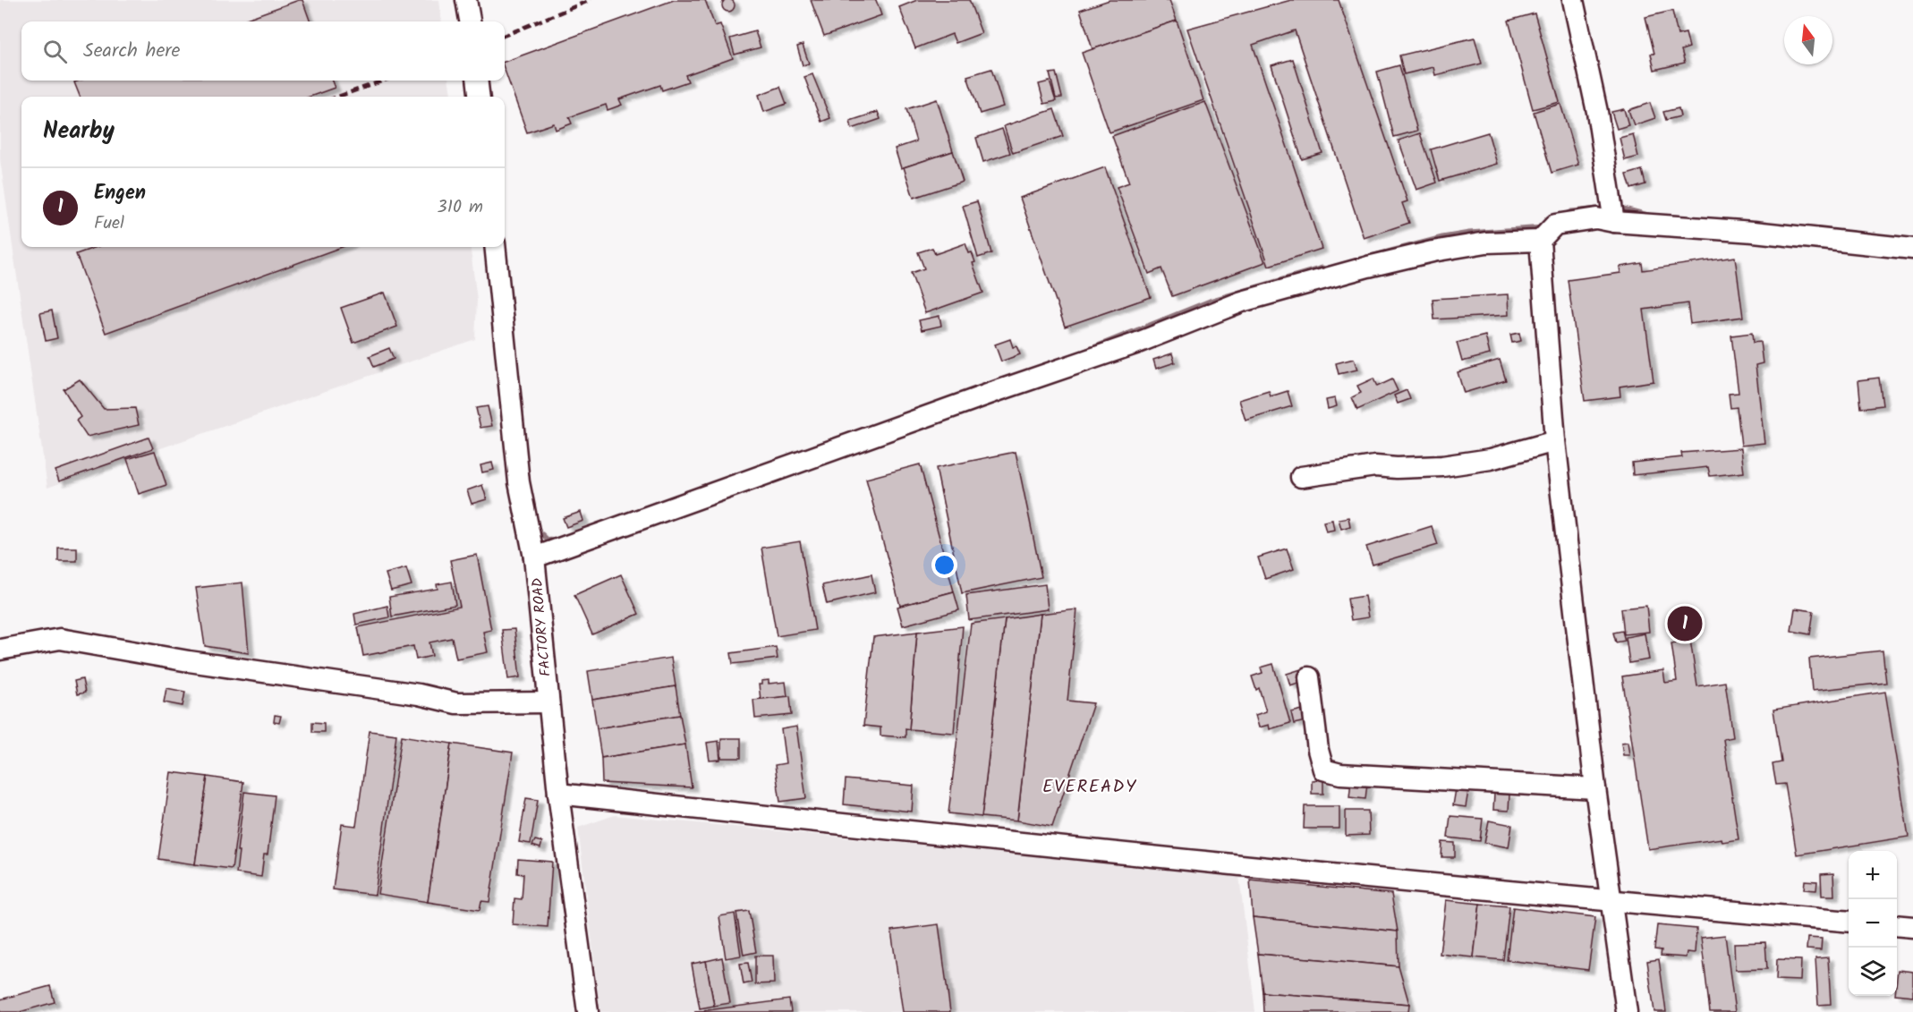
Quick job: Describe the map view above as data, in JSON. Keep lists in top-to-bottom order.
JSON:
{
  "streets": {
    "street": ["FACTORY ROAD"]
  },
  "districts": ["EVEREADY"],
  "north": "top",
  "page": {
    "search": "Search here",
    "heading": "Nearby",
    "list": [
      {
        "mark": "1",
        "name": "Engen",
        "note": "Fuel",
        "value": "310 m"
      }
    ],
    "pins": "1",
    "map_buttons": ["+", "−"]
  }
}
